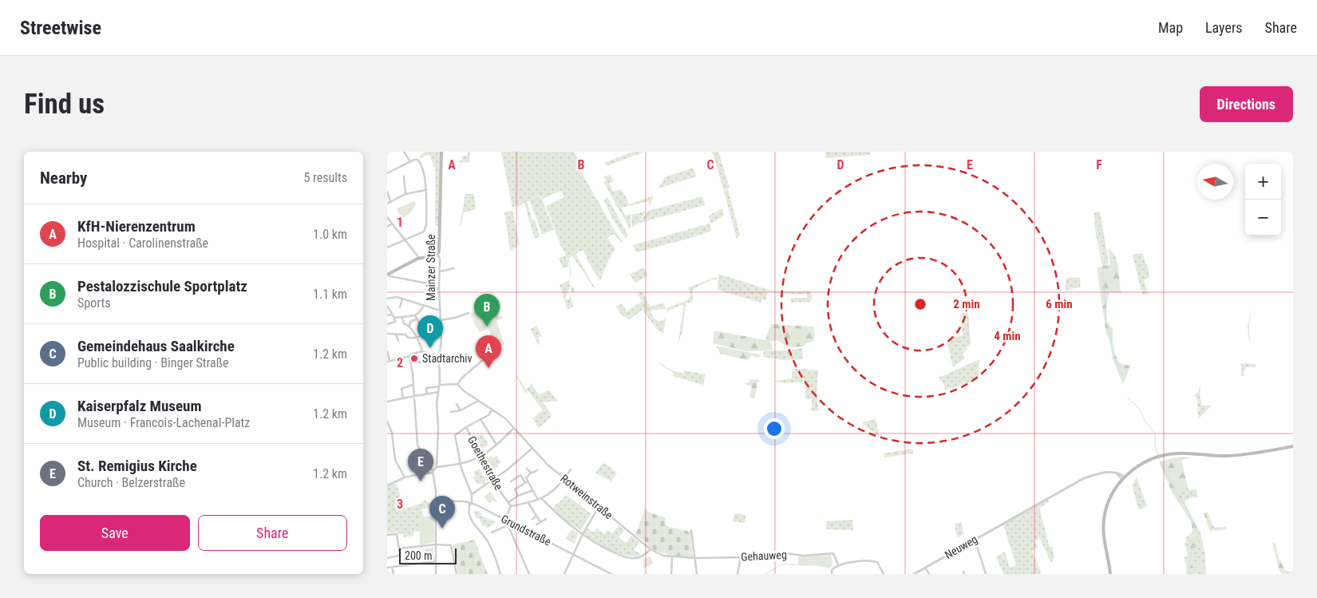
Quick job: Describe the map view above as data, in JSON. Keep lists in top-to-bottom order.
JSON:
{
  "streets": {
    "main road": ["Mainzer Straße"],
    "street": [
      "Goethestraße",
      "Rotweinstraße",
      "Grundstraße",
      "Neuweg",
      "Gehauweg"
    ]
  },
  "crossings": [
    ["Rotweinstraße", "Gehauweg"]
  ],
  "places": ["Stadtarchiv"],
  "scale_bar": "200 m",
  "north": "left",
  "page": {
    "header": "Streetwise",
    "nav": ["Map", "Layers", "Share"],
    "buttons": [
      "Directions",
      ["Save", "Share"]
    ],
    "title": "Find us",
    "heading": ["Nearby", "5 results"],
    "map_buttons": ["+", "−"],
    "list": [
      {
        "mark": "A",
        "name": "KfH-Nierenzentrum",
        "note": "Hospital · Carolinenstraße",
        "value": "1.0 km"
      },
      {
        "mark": "B",
        "name": "Pestalozzischule Sportplatz",
        "note": "Sports",
        "value": "1.1 km"
      },
      {
        "mark": "C",
        "name": "Gemeindehaus Saalkirche",
        "note": "Public building · Binger Straße",
        "value": "1.2 km"
      },
      {
        "mark": "D",
        "name": "Kaiserpfalz Museum",
        "note": "Museum · Francois-Lachenal-Platz",
        "value": "1.2 km"
      },
      {
        "mark": "E",
        "name": "St. Remigius Kirche",
        "note": "Church · Belzerstraße",
        "value": "1.2 km"
      }
    ],
    "pins": [
      "B",
      "D",
      "A",
      "E",
      "C"
    ],
    "scale": "200 m"
  },
  "grid": {
    "columns": [
      "A",
      "B",
      "C",
      "D",
      "E",
      "F"
    ],
    "rows": ["1", "2", "3"]
  },
  "rings": ["2 min", "6 min", "4 min"]
}
